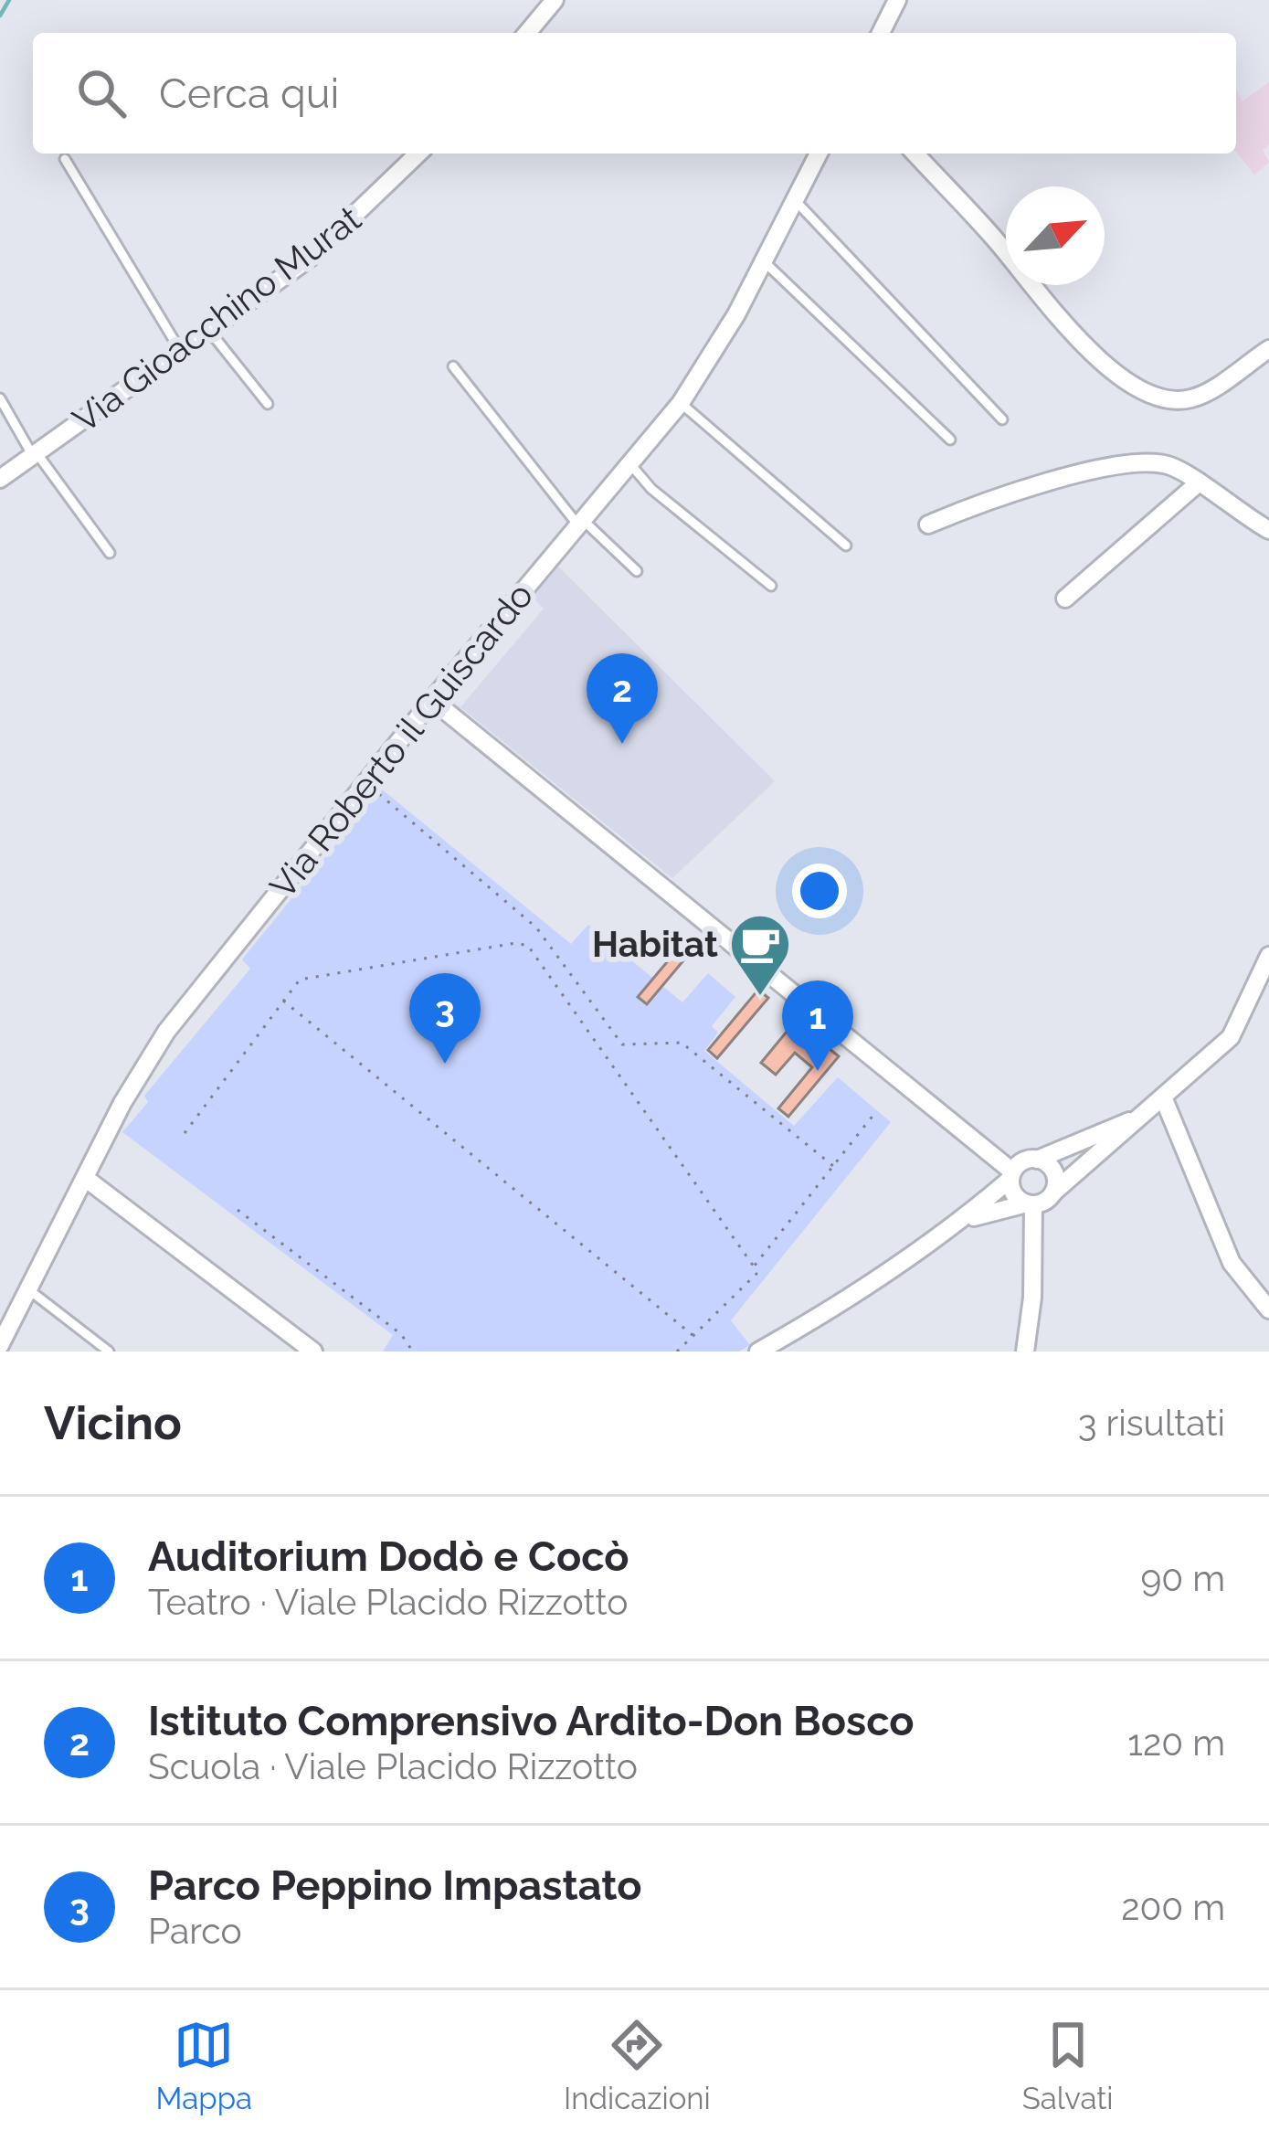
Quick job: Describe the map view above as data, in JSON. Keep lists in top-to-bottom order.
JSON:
{
  "streets": {
    "street": ["Via Gioacchino Murat", "Via Roberto il Guiscardo"]
  },
  "places": {
    "cafe": ["Habitat"]
  },
  "north": "top right",
  "page": {
    "search": "Cerca qui",
    "pins": ["2", "3", "1"],
    "heading": ["Vicino", "3 risultati"],
    "list": [
      {
        "mark": "1",
        "name": "Auditorium Dodò e Cocò",
        "note": "Teatro · Viale Placido Rizzotto",
        "value": "90 m"
      },
      {
        "mark": "2",
        "name": "Istituto Comprensivo Ardito-Don Bosco",
        "note": "Scuola · Viale Placido Rizzotto",
        "value": "120 m"
      },
      {
        "mark": "3",
        "name": "Parco Peppino Impastato",
        "note": "Parco",
        "value": "200 m"
      }
    ],
    "nav": ["Mappa", "Indicazioni", "Salvati"]
  }
}
